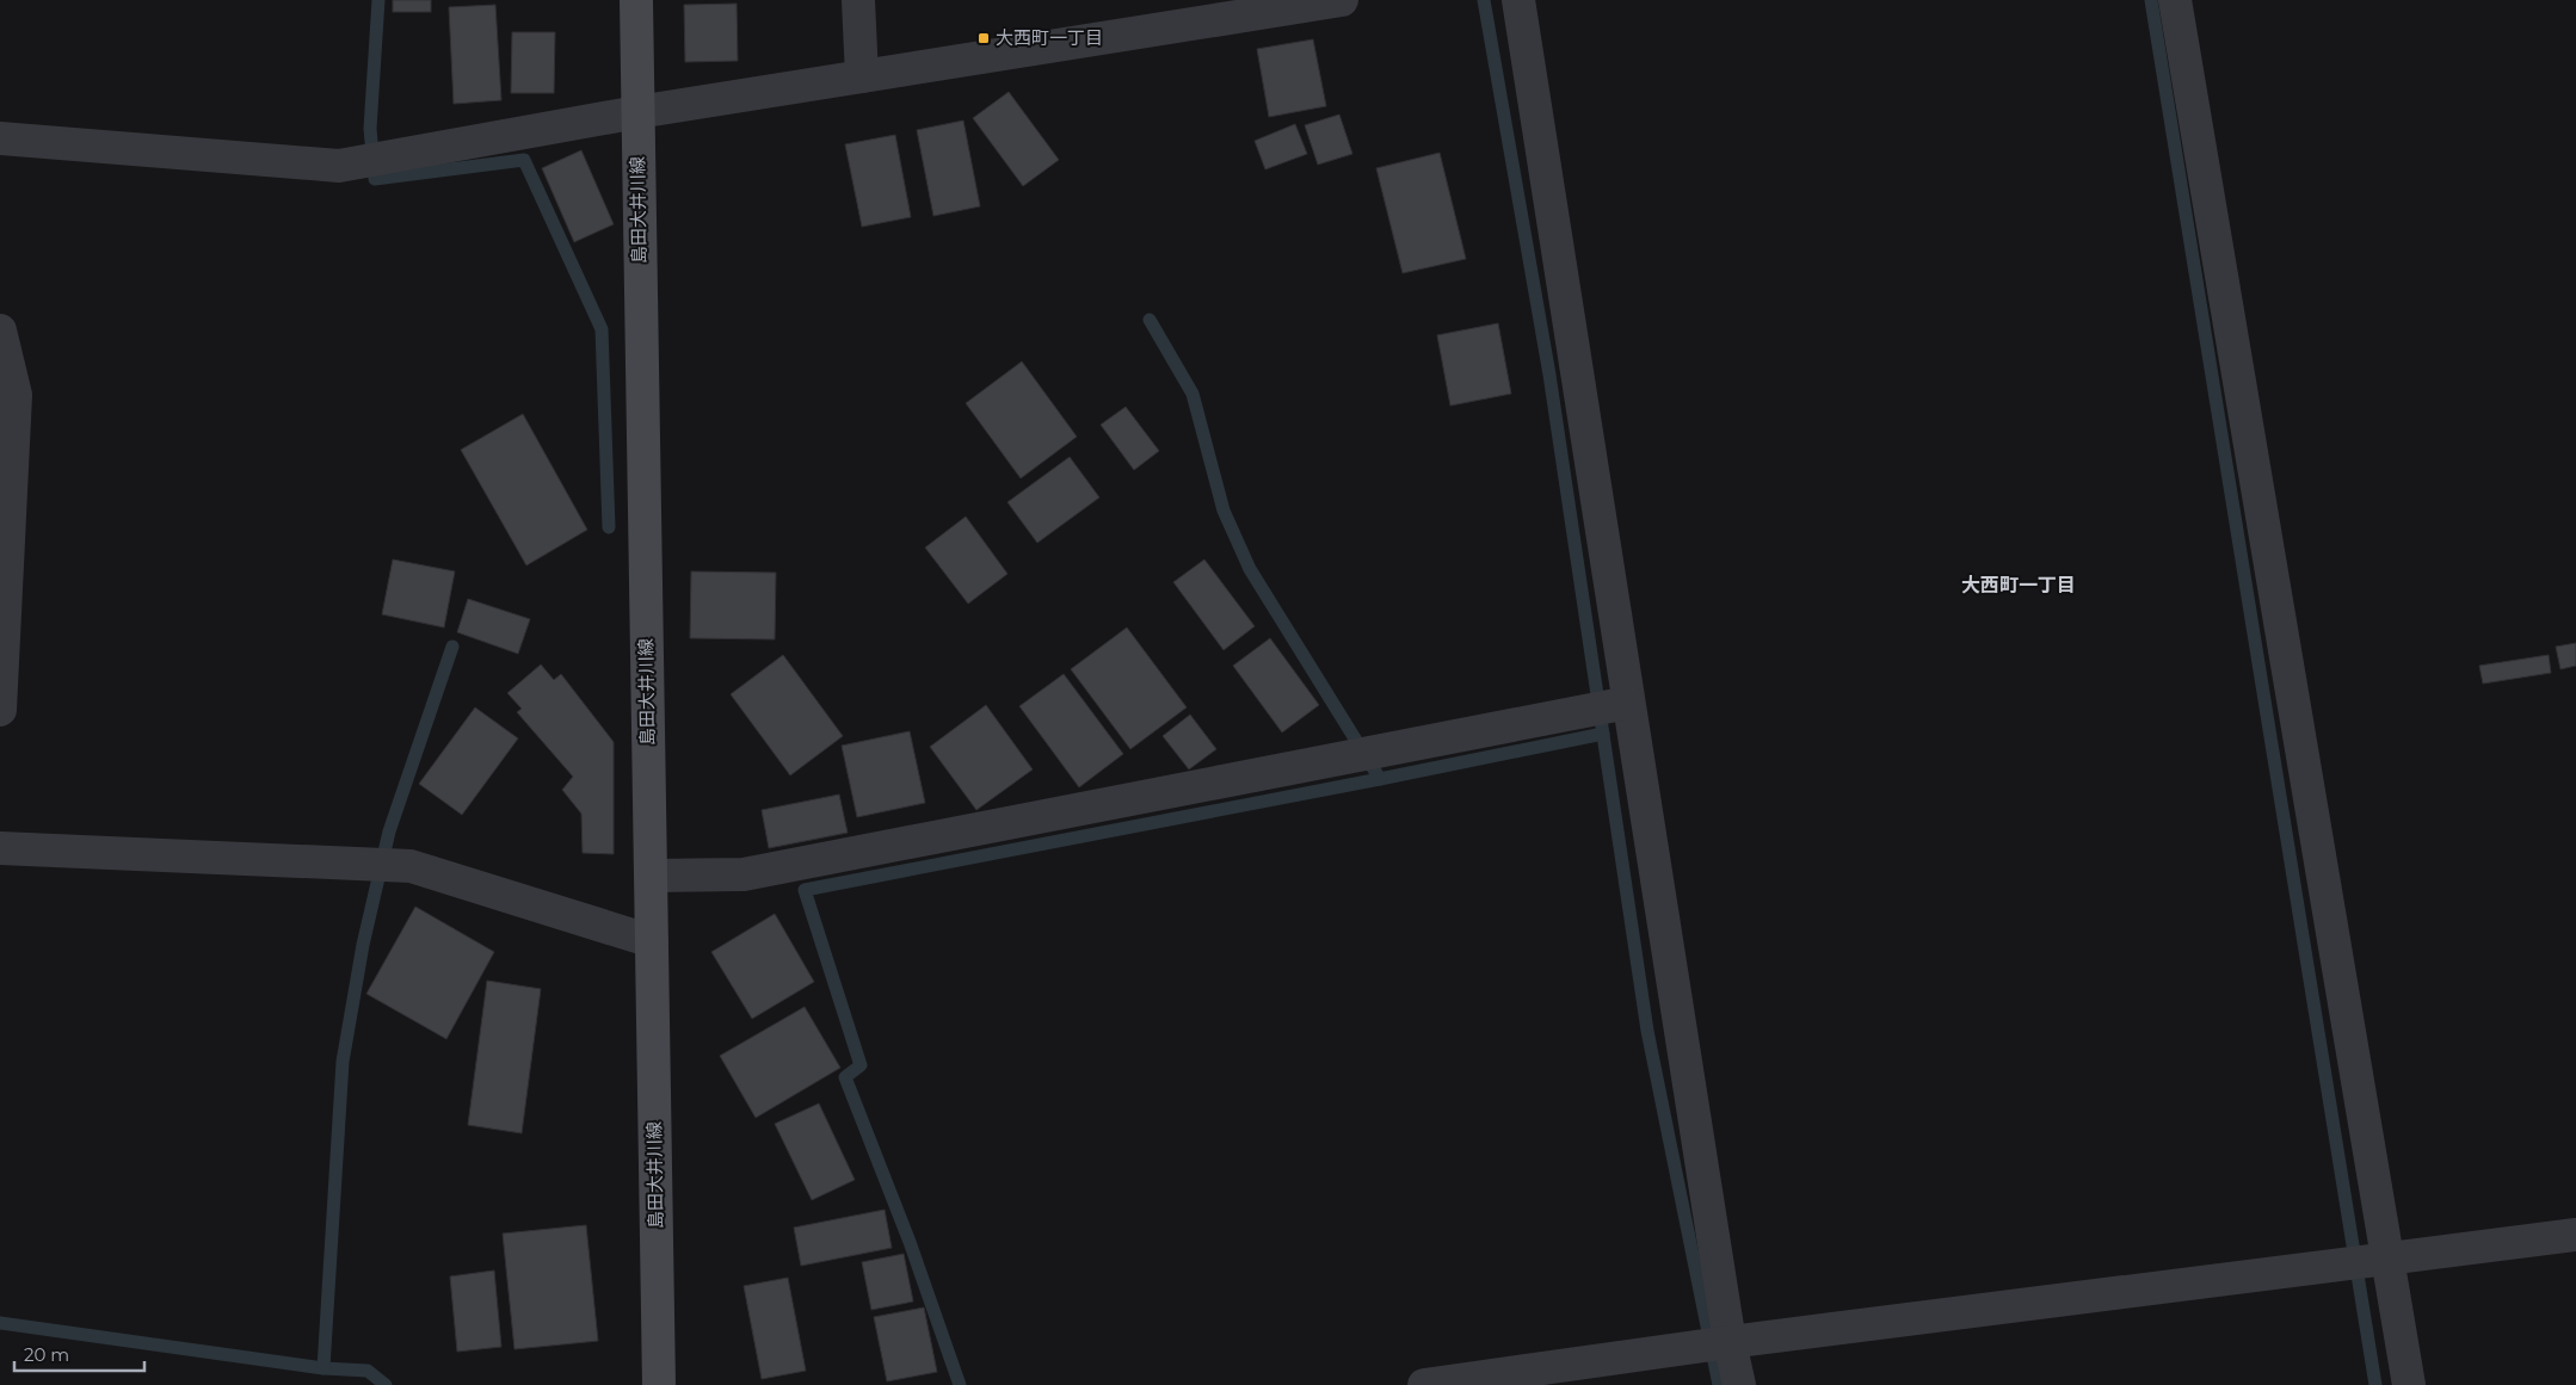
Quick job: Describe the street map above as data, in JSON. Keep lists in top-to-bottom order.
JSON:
{
  "streets": {
    "main road": ["島田大井川線"]
  },
  "districts": ["大西町一丁目"],
  "places": {
    "transit": ["大西町一丁目"]
  },
  "scale_bar": "20 m"
}
